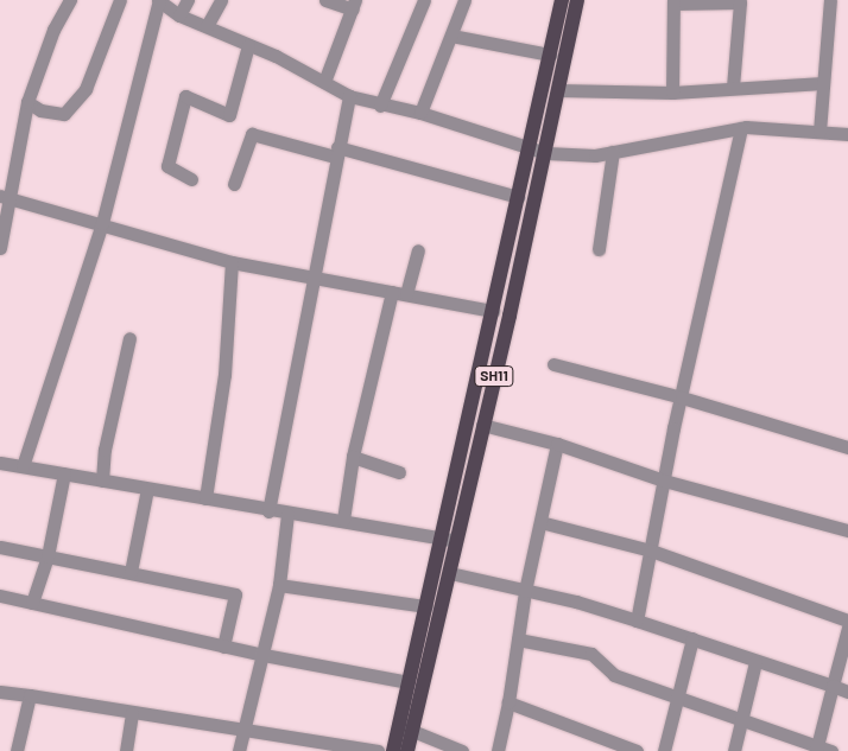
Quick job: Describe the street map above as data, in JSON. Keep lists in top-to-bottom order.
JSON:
{
  "streets": {
    "main road": ["SH11"]
  }
}
